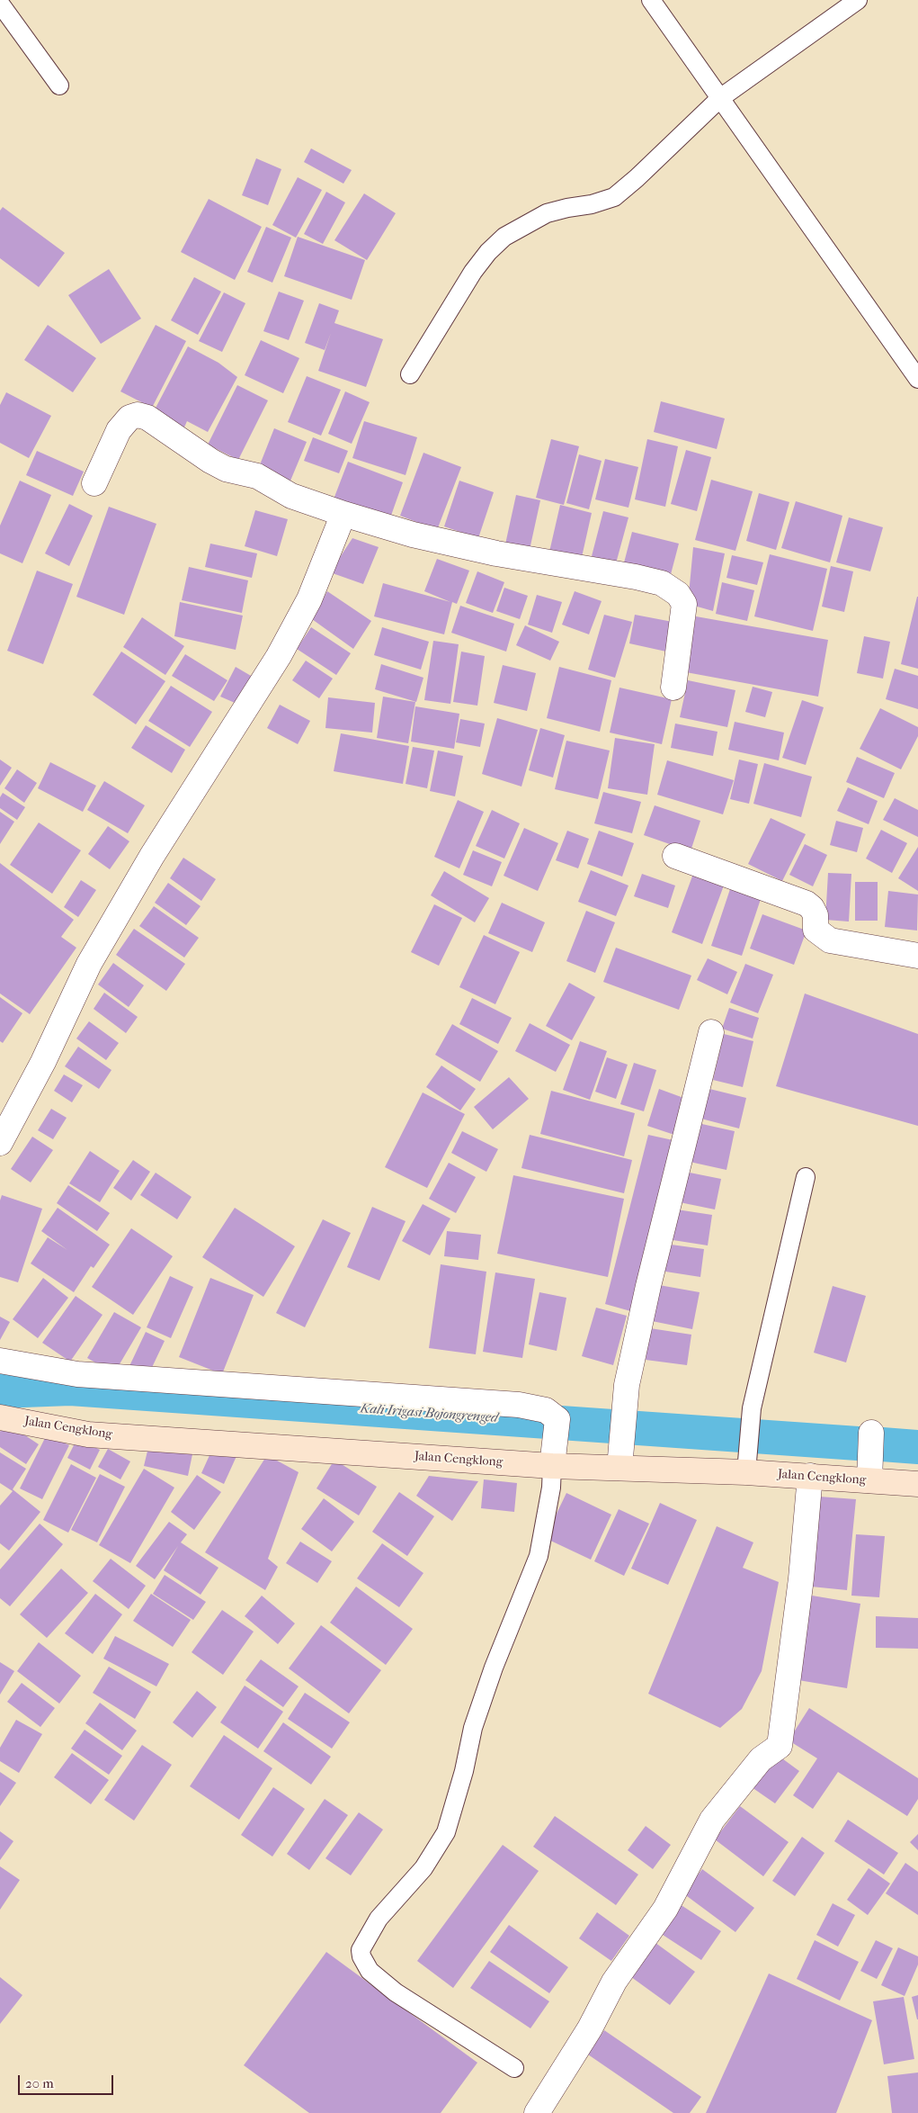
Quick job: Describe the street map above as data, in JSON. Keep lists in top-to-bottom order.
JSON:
{
  "streets": {
    "main road": ["Jalan Cengklong"]
  },
  "water": ["Kali Irigasi Bojongrenged"],
  "scale_bar": "20 m"
}
